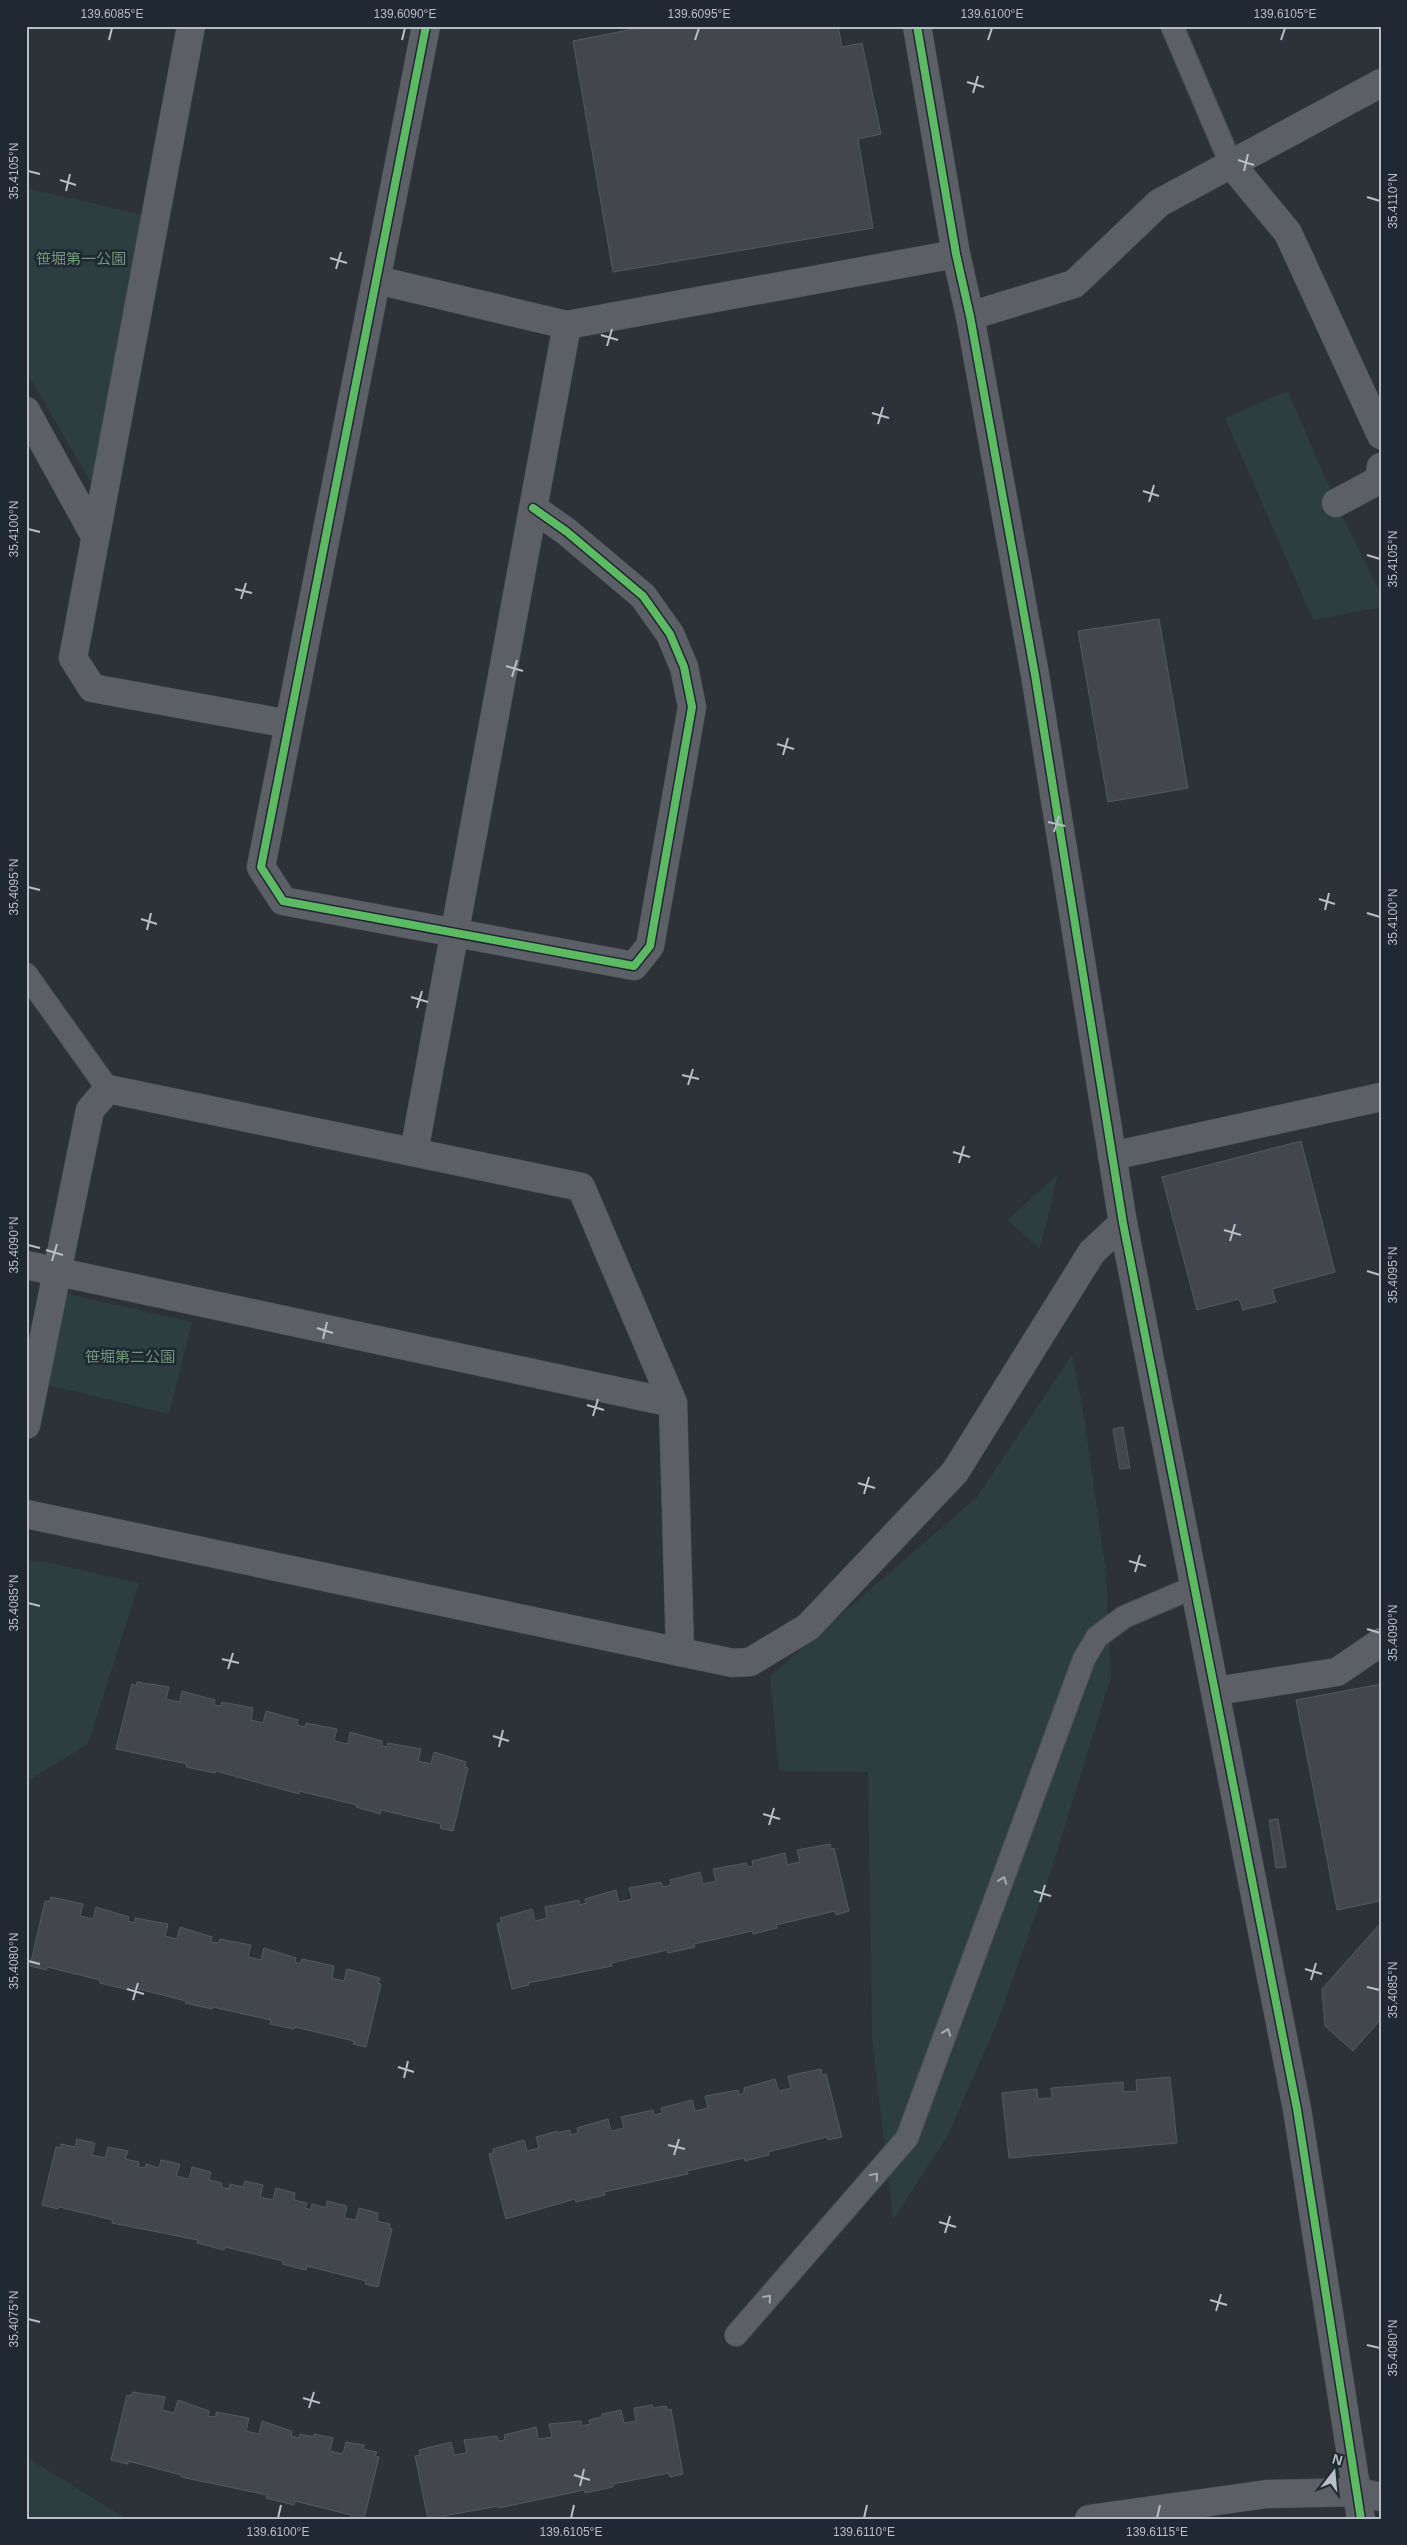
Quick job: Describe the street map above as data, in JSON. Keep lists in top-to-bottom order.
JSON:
{
  "parks": ["笹堀第一公園", "笹堀第二公園"],
  "north": "top",
  "coordinates": [
    "139.6085°E",
    "139.6090°E",
    "139.6095°E",
    "139.6100°E",
    "139.6105°E",
    "35.4105°N",
    "35.4110°N",
    "35.4100°N",
    "35.4095°N",
    "35.4090°N",
    "35.4085°N",
    "35.4080°N",
    "35.4075°N",
    "139.6110°E",
    "139.6115°E"
  ]
}
